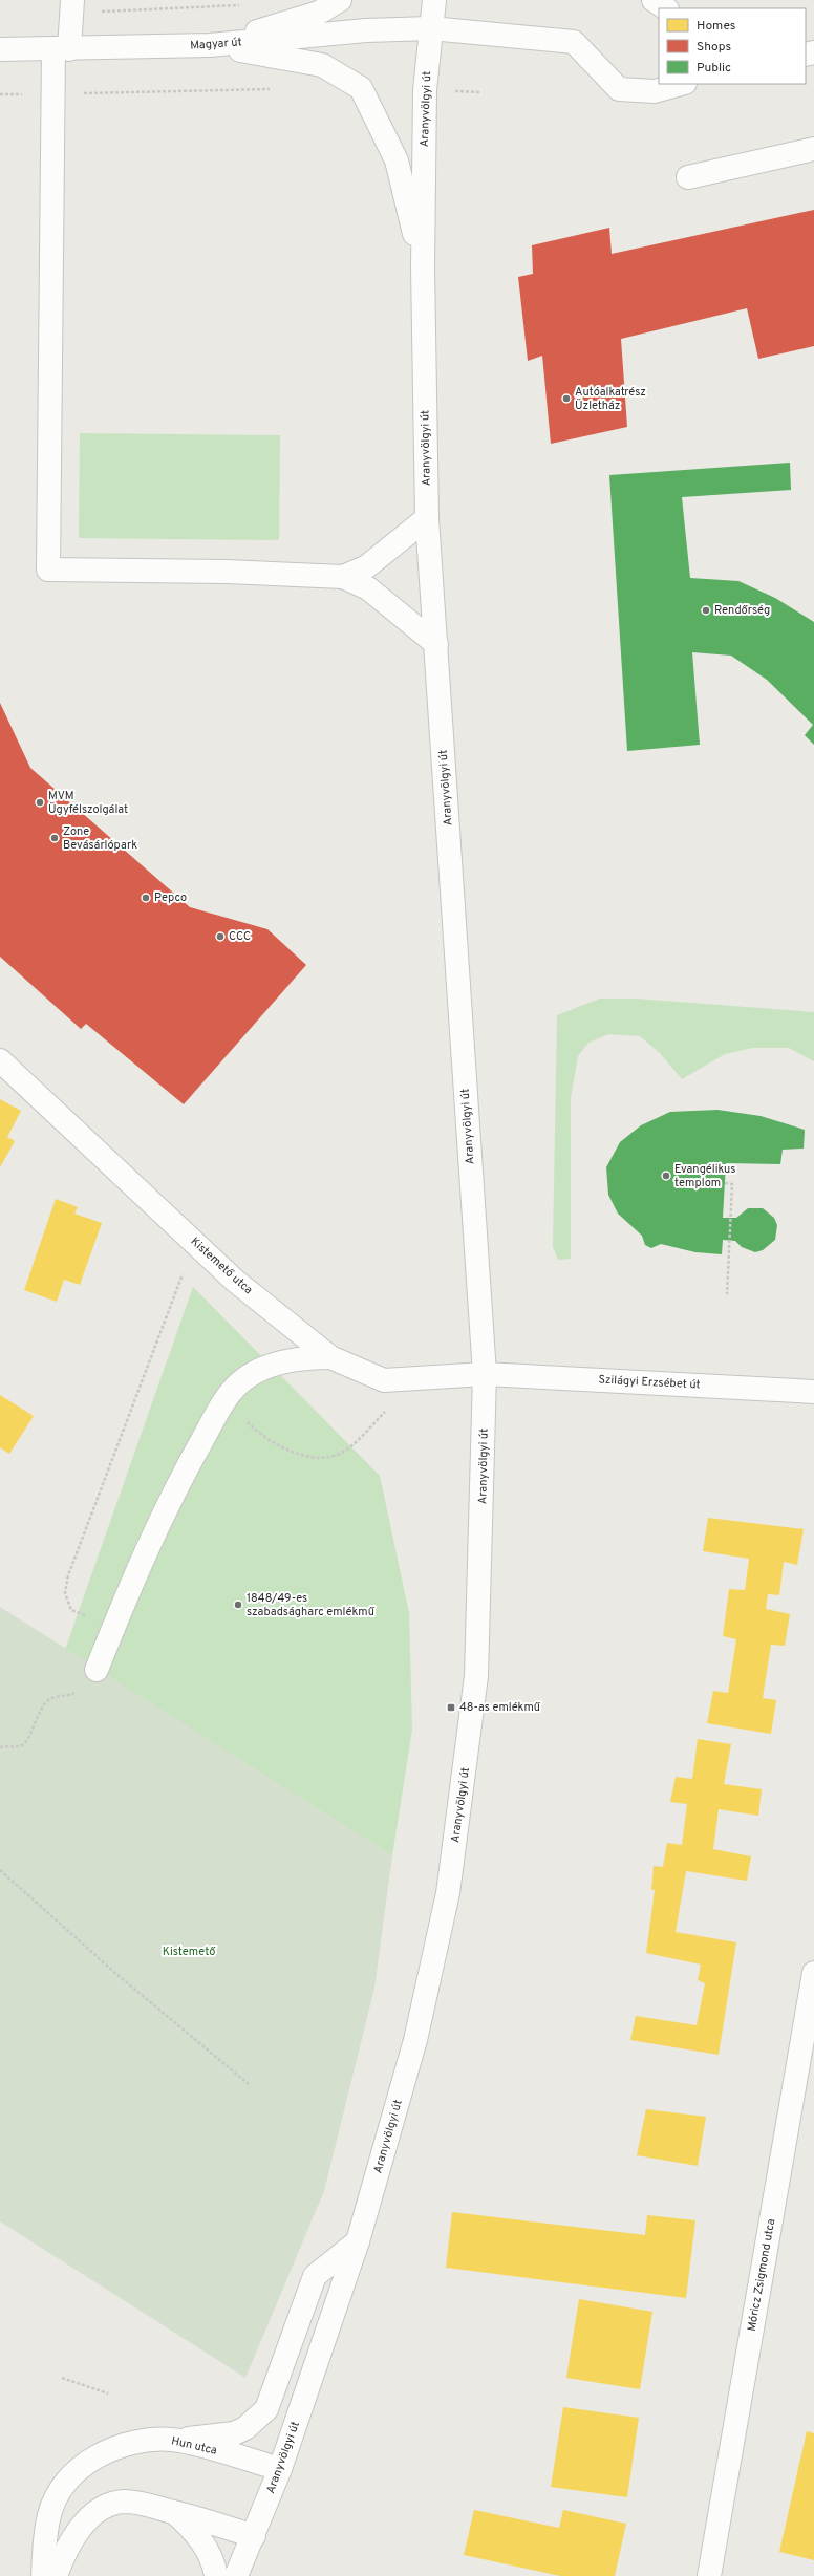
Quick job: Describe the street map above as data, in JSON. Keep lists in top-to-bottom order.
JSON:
{
  "streets": {
    "street": [
      "Magyar út",
      "Aranyvölgyi út",
      "Kistemető utca",
      "Szilágyi Erzsébet út",
      "Móricz Zsigmond utca",
      "Hun utca"
    ]
  },
  "crossings": [
    ["Magyar út", "Aranyvölgyi út"],
    ["Aranyvölgyi út", "Kistemető utca"],
    ["Aranyvölgyi út", "Szilágyi Erzsébet út"],
    ["Aranyvölgyi út", "Hun utca"],
    ["Kistemető utca", "Szilágyi Erzsébet út"]
  ],
  "parks": ["Kistemető"],
  "places": {
    "other": [
      "Autóalkatrész Üzletház",
      "Rendőrség",
      "MVM Ügyfélszolgálat",
      "Zone Bevásárlópark",
      "Pepco",
      "CCC",
      "Evangélikus templom",
      "1848/49-es szabadságharc emlékmű"
    ],
    "transit": ["48-as emlékmű"]
  },
  "legend": ["Homes", "Shops", "Public"]
}
